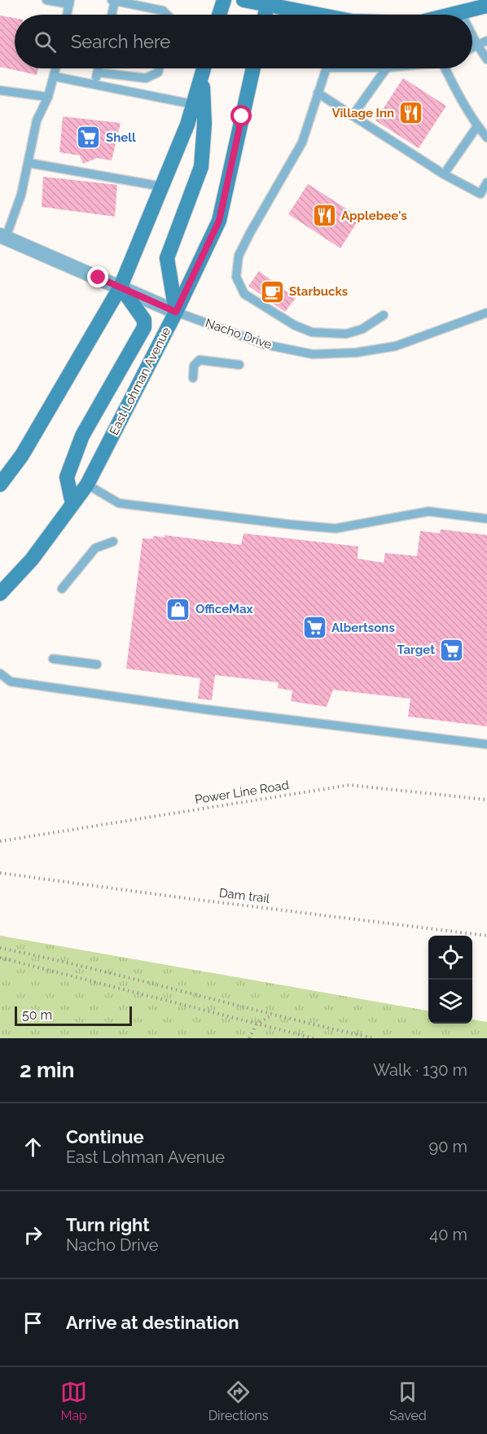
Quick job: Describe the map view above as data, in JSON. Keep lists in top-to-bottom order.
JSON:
{
  "streets": {
    "main road": ["East Lohman Avenue"],
    "street": ["Nacho Drive"],
    "path": ["Power Line Road", "Dam trail"]
  },
  "crossings": [
    ["Nacho Drive", "East Lohman Avenue"]
  ],
  "places": {
    "restaurant": ["Village Inn", "Applebee's"],
    "supermarket": ["Shell", "Albertsons", "Target"],
    "cafe": ["Starbucks"],
    "shop": ["OfficeMax"]
  },
  "scale_bar": "50 m",
  "page": {
    "search": "Search here",
    "scale": "50 m",
    "heading": ["2 min", "Walk · 130 m"],
    "list": [
      ["Continue", "East Lohman Avenue", "90 m"],
      ["Turn right", "Nacho Drive", "40 m"],
      "Arrive at destination"
    ],
    "nav": ["Map", "Directions", "Saved"]
  }
}
